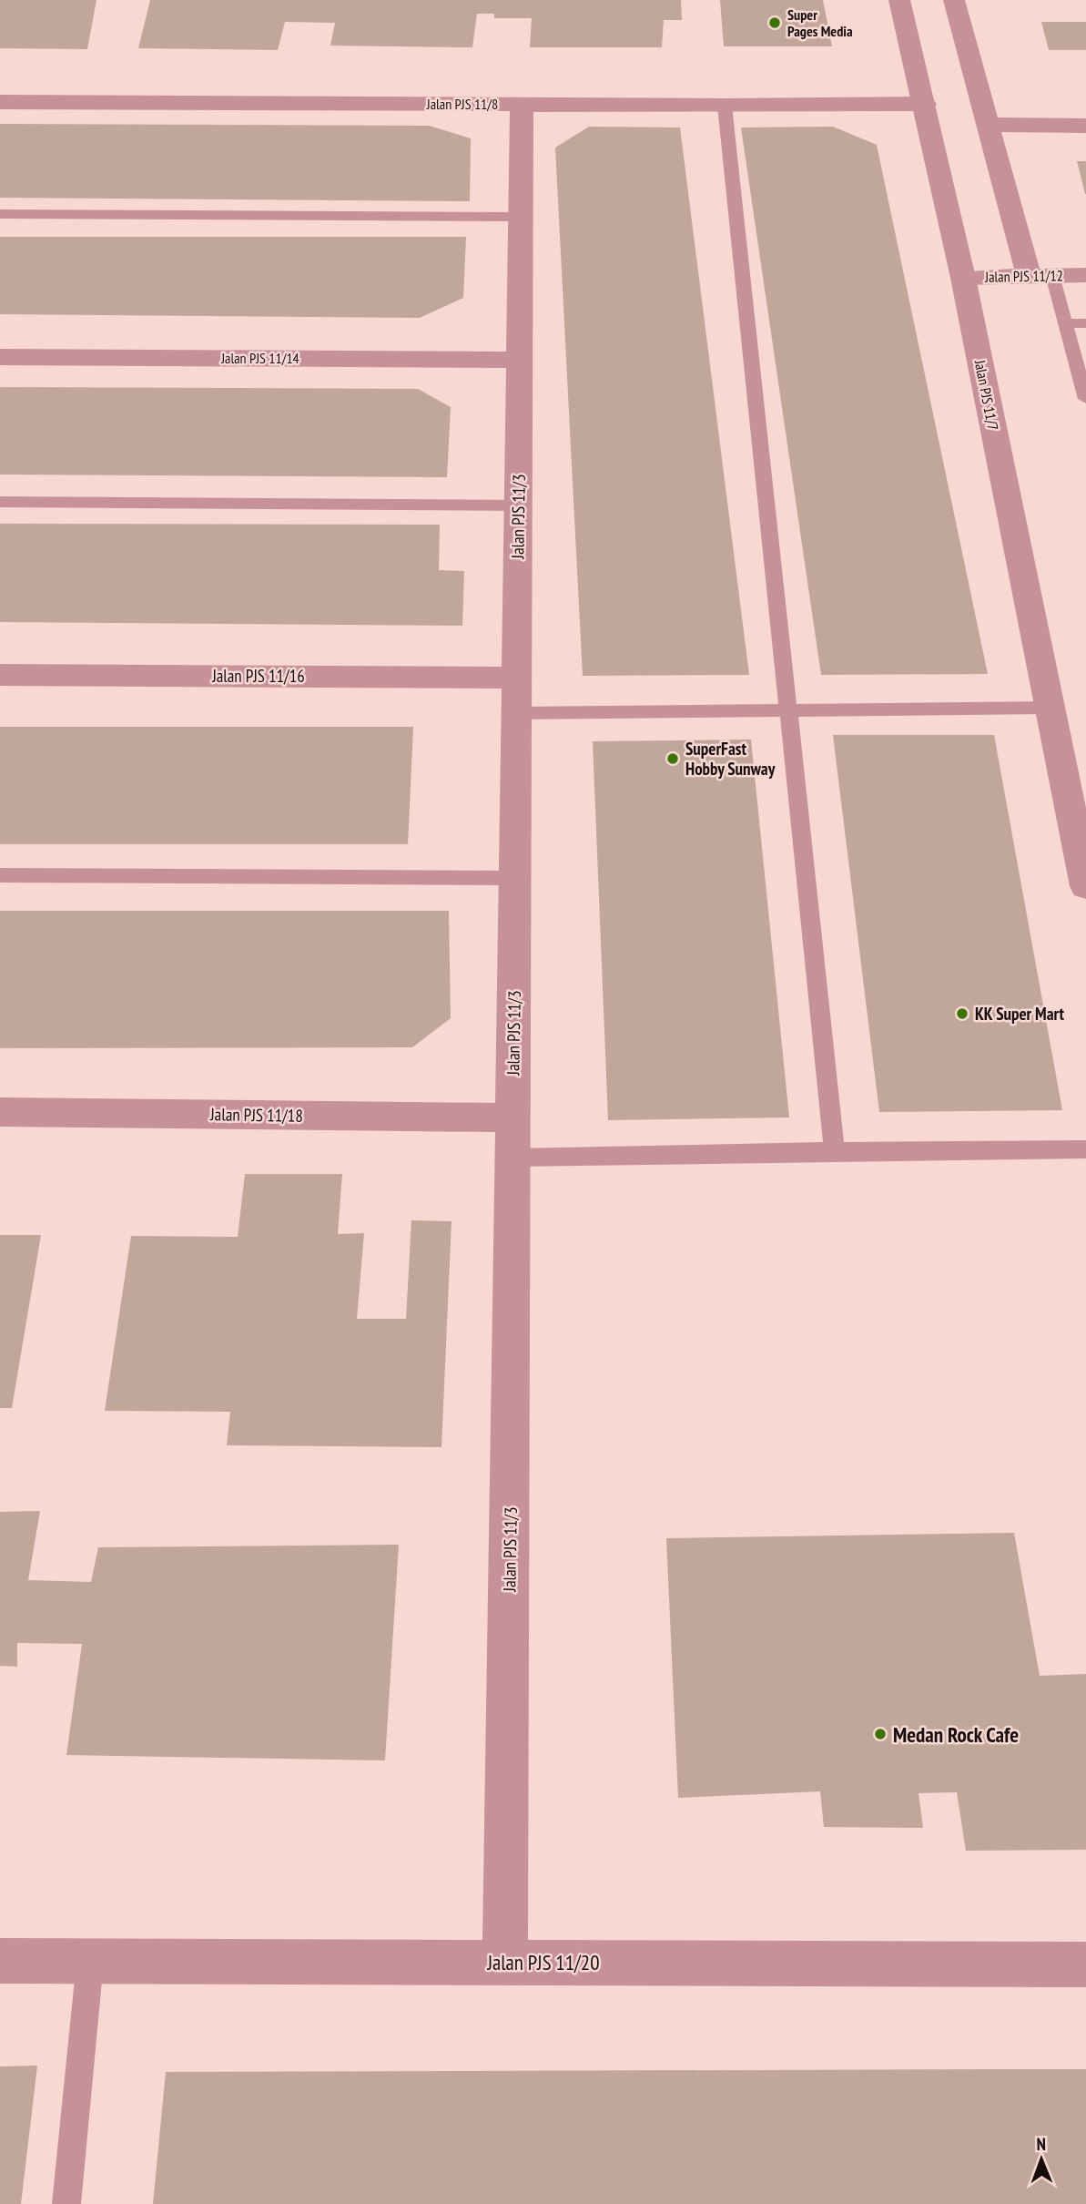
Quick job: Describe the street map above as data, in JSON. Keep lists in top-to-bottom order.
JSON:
{
  "streets": {
    "street": [
      "Jalan PJS 11/8",
      "Jalan PJS 11/12",
      "Jalan PJS 11/14",
      "Jalan PJS 11/7",
      "Jalan PJS 11/3",
      "Jalan PJS 11/16",
      "Jalan PJS 11/18",
      "Jalan PJS 11/20"
    ]
  },
  "crossings": [
    ["Jalan PJS 11/8", "Jalan PJS 11/7"],
    ["Jalan PJS 11/8", "Jalan PJS 11/3"],
    ["Jalan PJS 11/12", "Jalan PJS 11/7"],
    ["Jalan PJS 11/14", "Jalan PJS 11/3"],
    ["Jalan PJS 11/3", "Jalan PJS 11/16"],
    ["Jalan PJS 11/3", "Jalan PJS 11/18"],
    ["Jalan PJS 11/3", "Jalan PJS 11/20"]
  ],
  "places": [
    "Super Pages Media",
    "SuperFast Hobby Sunway",
    "KK Super Mart",
    "Medan Rock Cafe"
  ],
  "north": "top"
}
